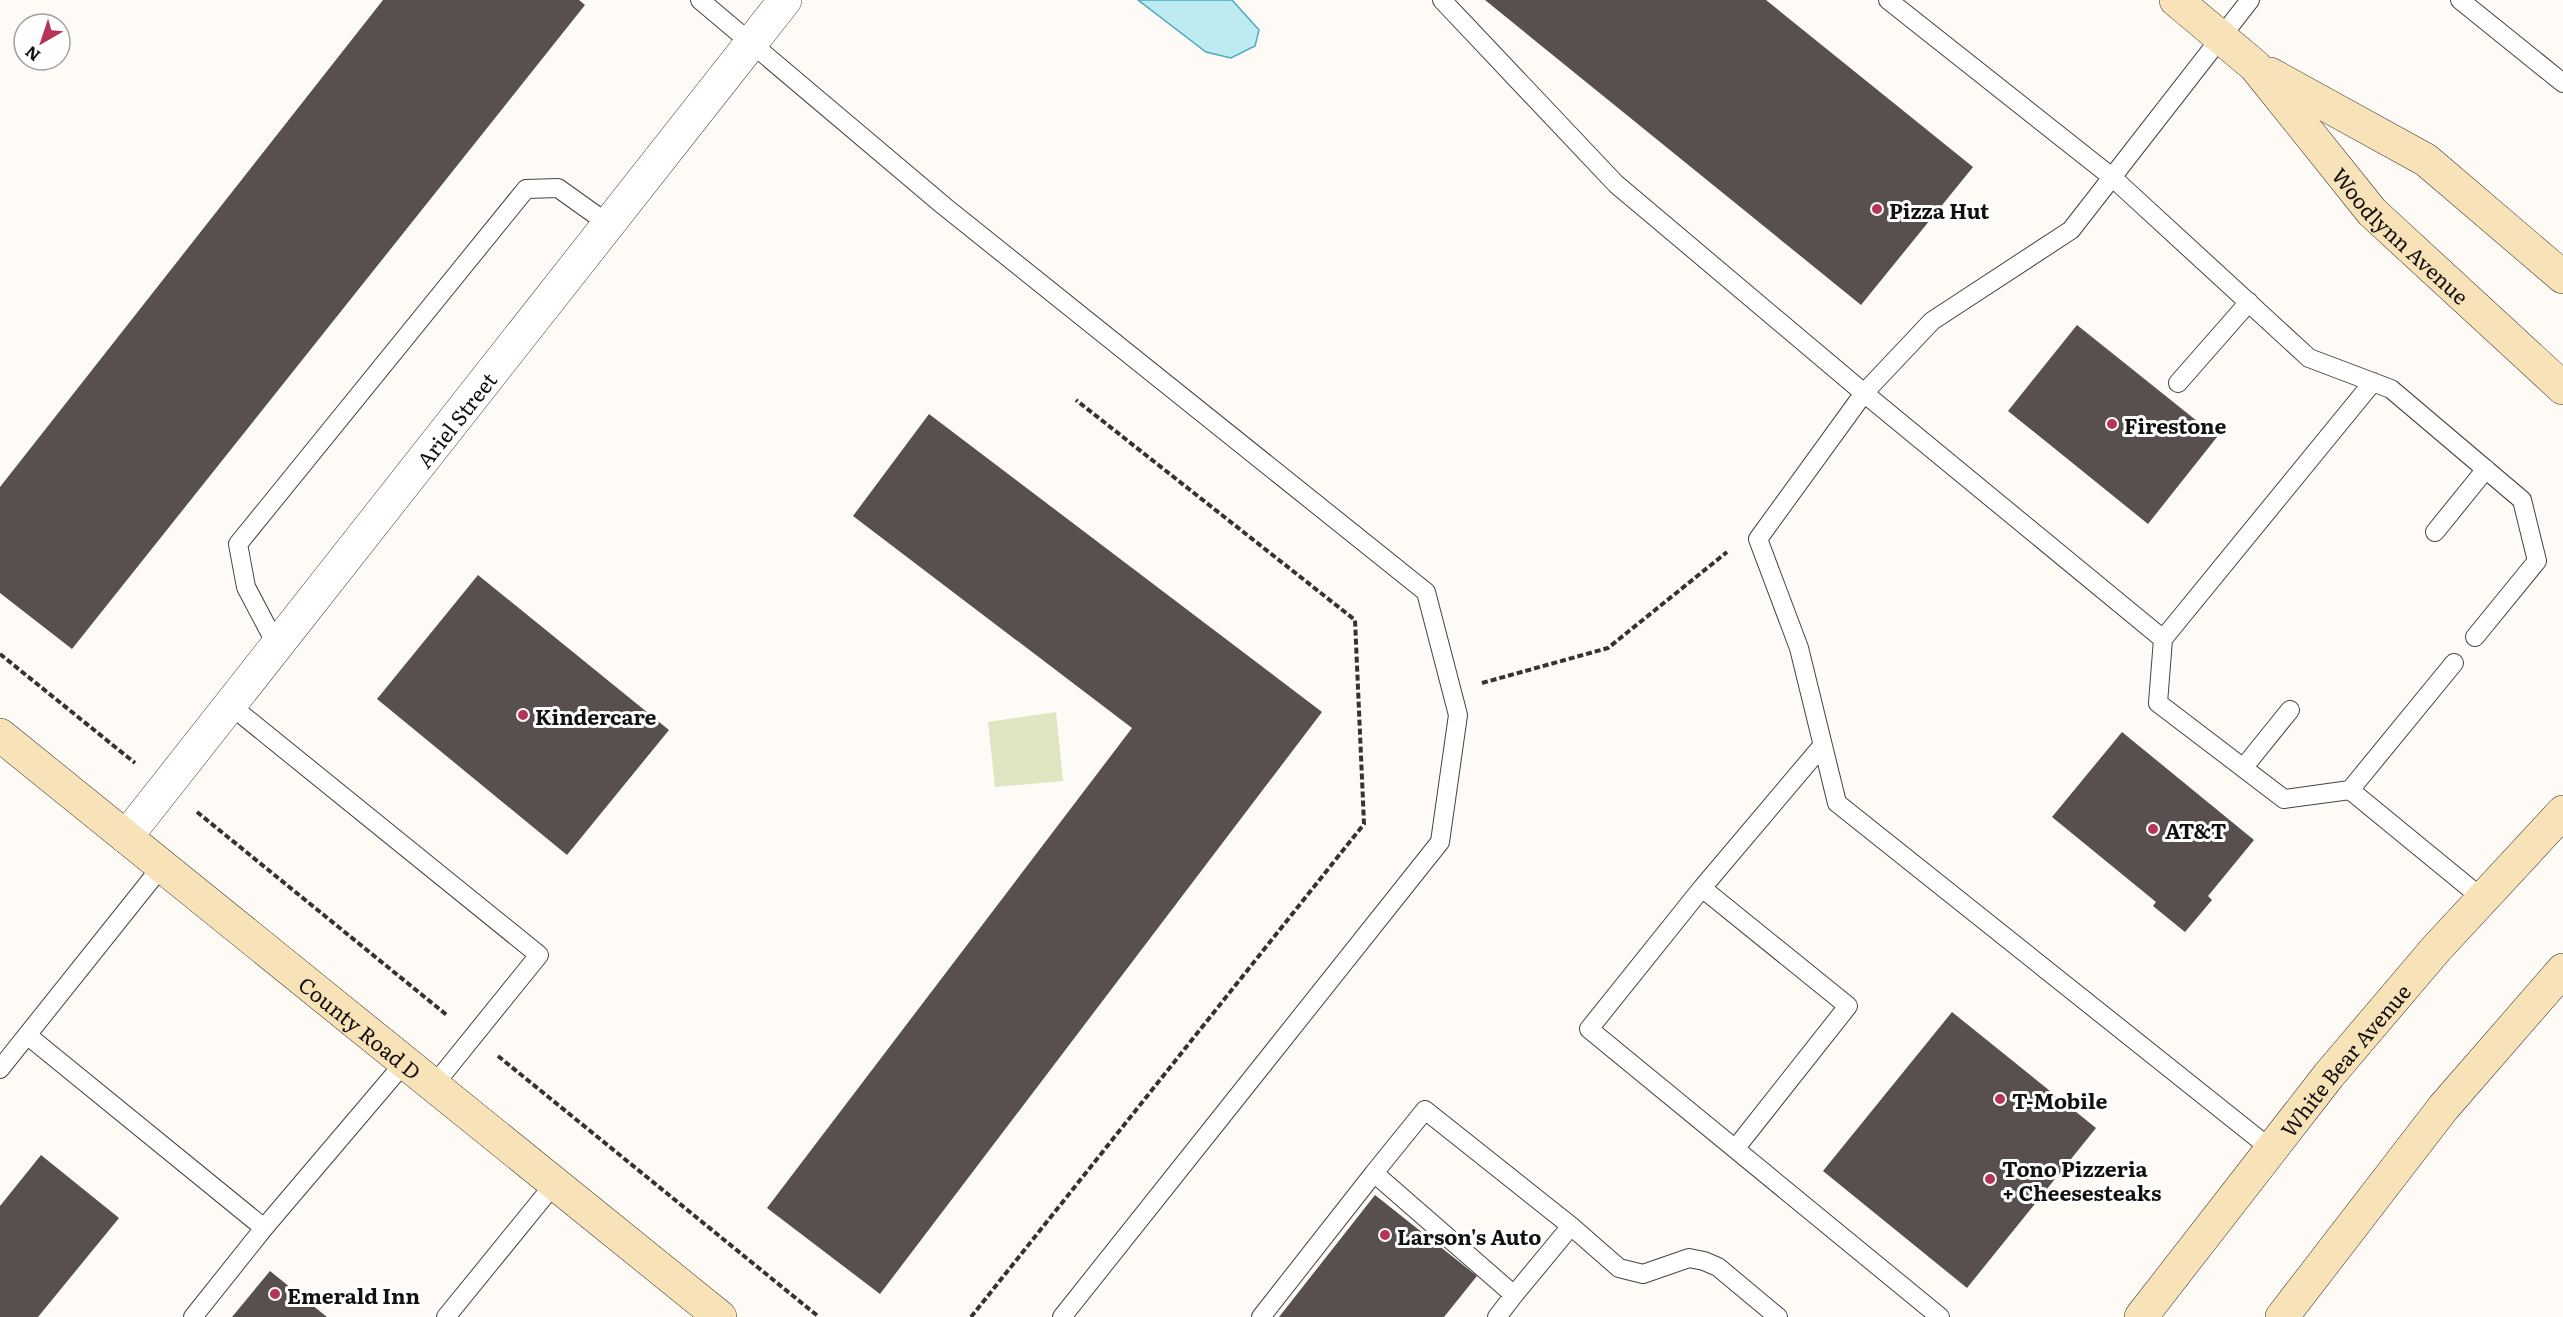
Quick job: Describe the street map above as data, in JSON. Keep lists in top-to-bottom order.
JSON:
{
  "streets": {
    "street": [
      "Woodlynn Avenue",
      "Ariel Street",
      "County Road D",
      "White Bear Avenue"
    ]
  },
  "crossings": [
    ["Ariel Street", "County Road D"]
  ],
  "places": [
    "Pizza Hut",
    "Firestone",
    "Kindercare",
    "AT&T",
    "T-Mobile",
    "Tono Pizzeria + Cheesesteaks",
    "Larson's Auto",
    "Emerald Inn"
  ],
  "north": "bottom left"
}
